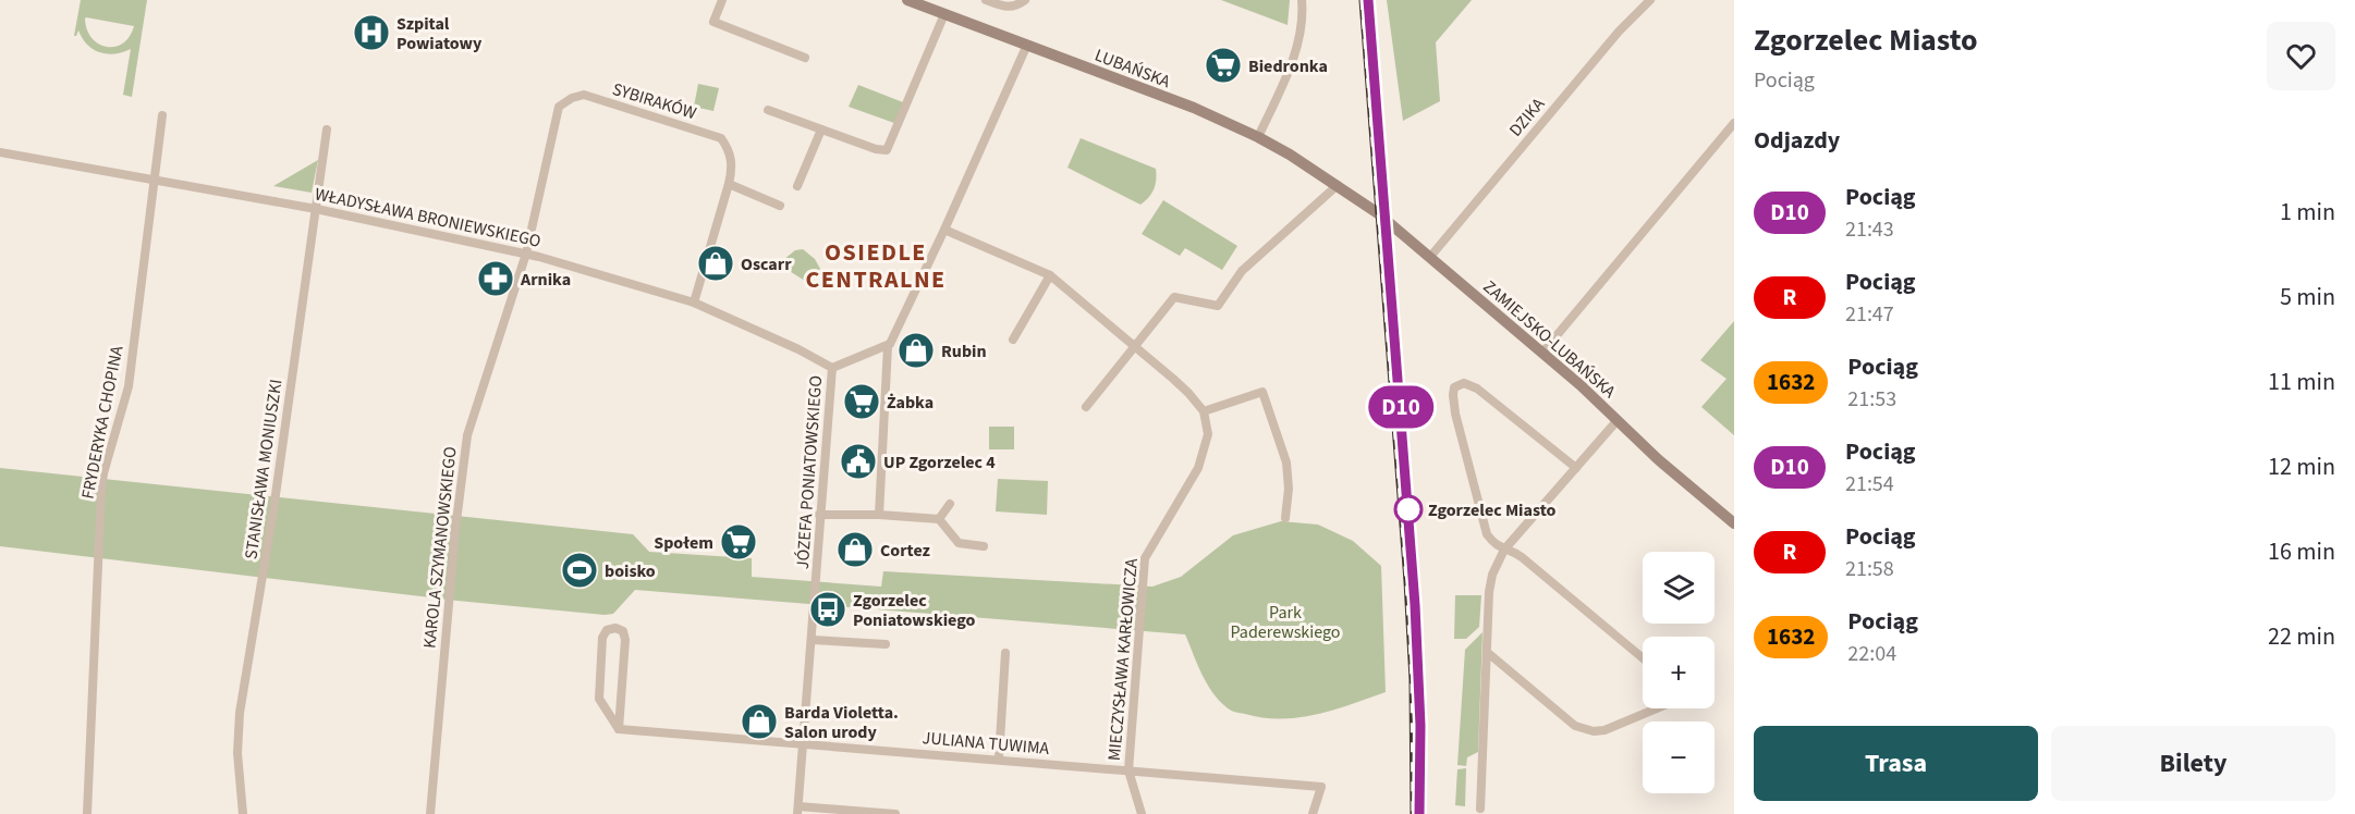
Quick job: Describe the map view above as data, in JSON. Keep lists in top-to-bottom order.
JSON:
{
  "streets": {
    "main road": ["LUBAŃSKA", "ZAMIEJSKO-LUBAŃSKA"],
    "street": [
      "SYBIRAKÓW",
      "DZIKA",
      "WŁADYSŁAWA BRONIEWSKIEGO",
      "FRYDERYKA CHOPINA",
      "STANISŁAWA MONIUSZKI",
      "JÓZEFA PONIATOWSKIEGO",
      "KAROLA SZYMANOWSKIEGO",
      "MIECZYSŁAWA KARŁOWICZA",
      "JULIANA TUWIMA"
    ]
  },
  "crossings": [
    ["LUBAŃSKA", "ZAMIEJSKO-LUBAŃSKA"],
    ["SYBIRAKÓW", "WŁADYSŁAWA BRONIEWSKIEGO"],
    ["SYBIRAKÓW", "KAROLA SZYMANOWSKIEGO"],
    ["DZIKA", "ZAMIEJSKO-LUBAŃSKA"],
    ["WŁADYSŁAWA BRONIEWSKIEGO", "FRYDERYKA CHOPINA"],
    ["WŁADYSŁAWA BRONIEWSKIEGO", "STANISŁAWA MONIUSZKI"],
    ["WŁADYSŁAWA BRONIEWSKIEGO", "JÓZEFA PONIATOWSKIEGO"],
    ["WŁADYSŁAWA BRONIEWSKIEGO", "KAROLA SZYMANOWSKIEGO"],
    ["JÓZEFA PONIATOWSKIEGO", "JULIANA TUWIMA"],
    ["MIECZYSŁAWA KARŁOWICZA", "JULIANA TUWIMA"]
  ],
  "districts": ["OSIEDLE CENTRALNE"],
  "parks": ["Park Paderewskiego"],
  "places": {
    "hospital": ["Szpital Powiatowy"],
    "supermarket": ["Biedronka", "Żabka", "Społem"],
    "shop": [
      "Oscarr",
      "Rubin",
      "Cortez",
      "Barda Violetta. Salon urody"
    ],
    "pharmacy": ["Arnika"],
    "public building": ["UP Zgorzelec 4"],
    "other": ["Zgorzelec Miasto"],
    "sports": ["boisko"],
    "bus stop": ["Zgorzelec Poniatowskiego"]
  },
  "page": {
    "on_map": "D10",
    "heading": [
      ["Zgorzelec Miasto", "Pociąg"],
      "Odjazdy"
    ],
    "list": [
      {
        "mark": "D10",
        "name": "Pociąg",
        "note": "21:43",
        "value": "1 min"
      },
      {
        "mark": "R",
        "name": "Pociąg",
        "note": "21:47",
        "value": "5 min"
      },
      {
        "mark": "1632",
        "name": "Pociąg",
        "note": "21:53",
        "value": "11 min"
      },
      {
        "mark": "D10",
        "name": "Pociąg",
        "note": "21:54",
        "value": "12 min"
      },
      {
        "mark": "R",
        "name": "Pociąg",
        "note": "21:58",
        "value": "16 min"
      },
      {
        "mark": "1632",
        "name": "Pociąg",
        "note": "22:04",
        "value": "22 min"
      }
    ],
    "map_buttons": ["+", "−"],
    "buttons": ["Trasa", "Bilety"]
  }
}
